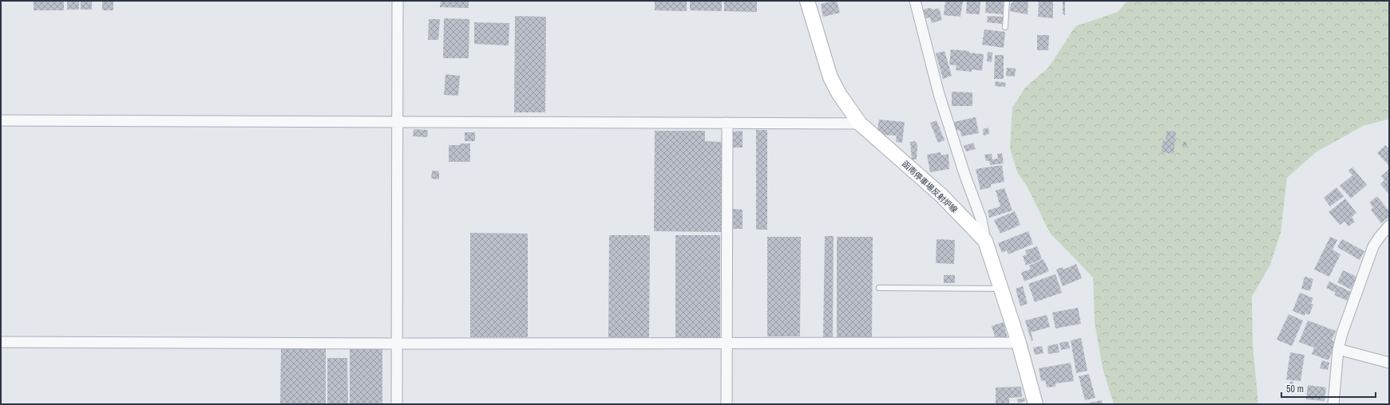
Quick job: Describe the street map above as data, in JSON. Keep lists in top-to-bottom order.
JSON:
{
  "streets": {
    "main road": ["函南停車場反射炉線"]
  },
  "scale_bar": "50 m"
}
